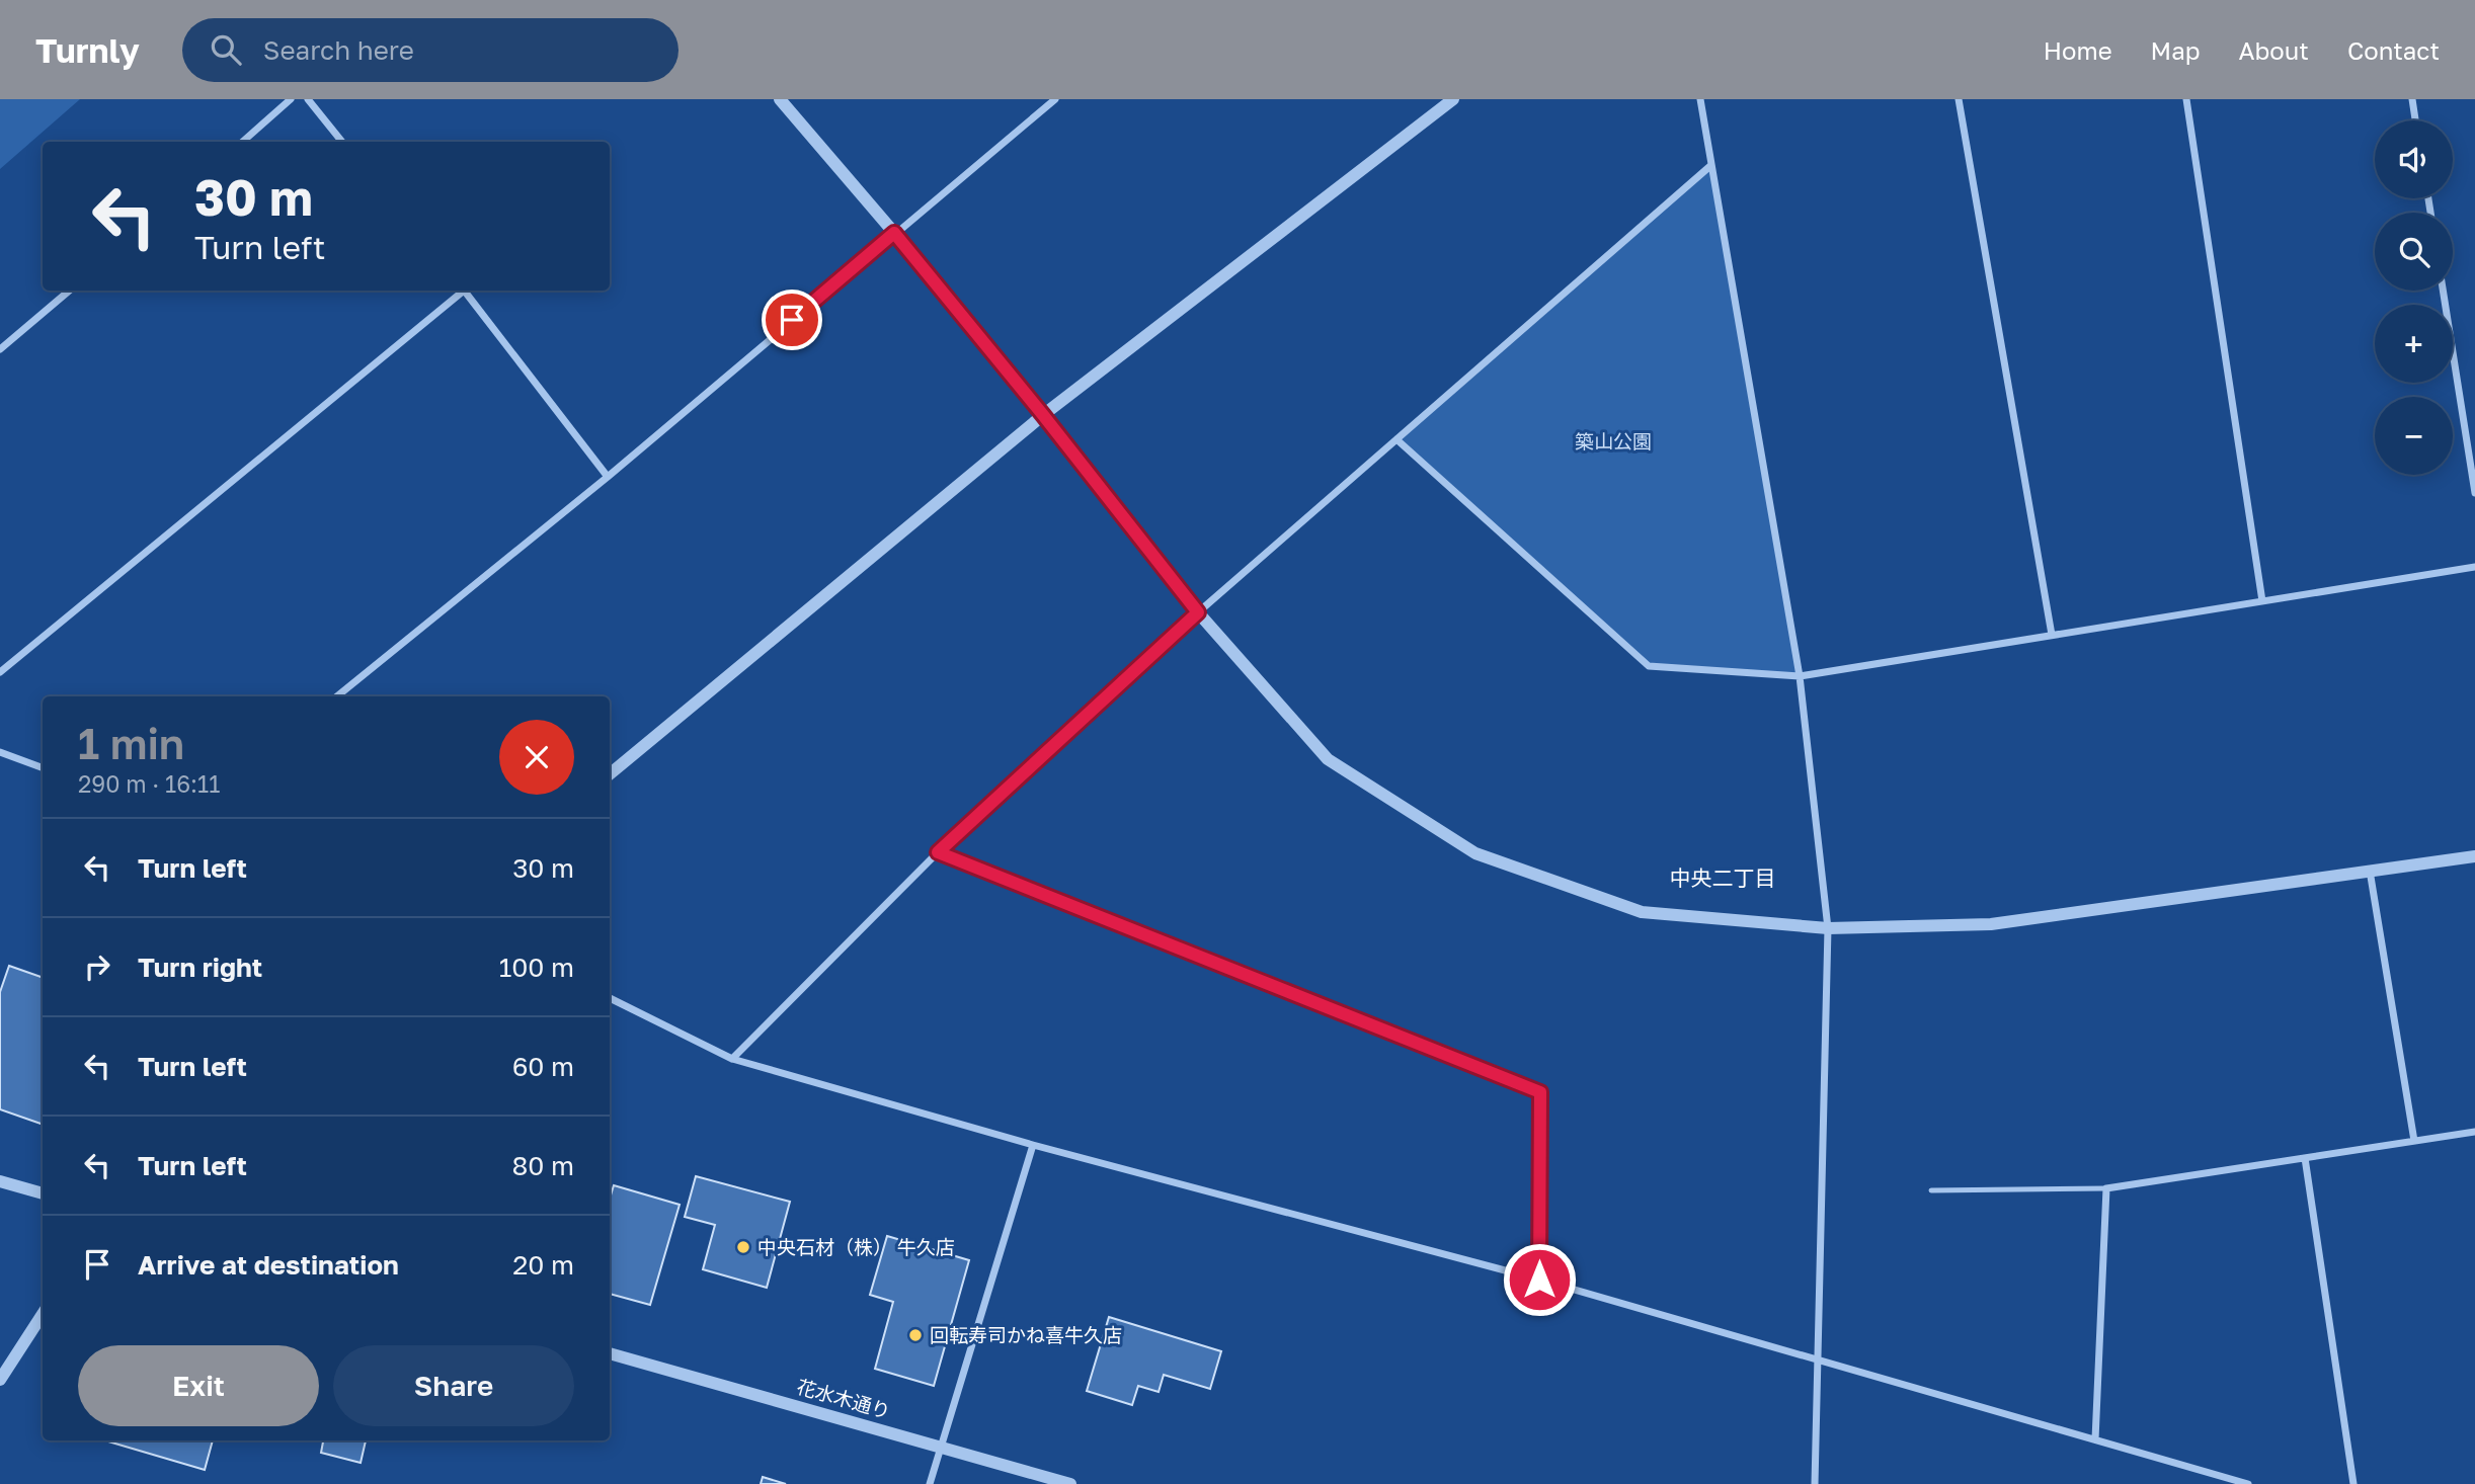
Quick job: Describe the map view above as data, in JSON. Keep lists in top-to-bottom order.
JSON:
{
  "streets": {
    "street": ["花水木通り"]
  },
  "districts": ["中央二丁目"],
  "parks": ["築山公園"],
  "places": ["中央石材（株） 牛久店", "回転寿司かね喜牛久店"],
  "page": {
    "header": "Turnly",
    "search": "Search here",
    "nav": [
      "Home",
      "Map",
      "About",
      "Contact"
    ],
    "map_buttons": ["+", "−"],
    "turn": ["30 m", "Turn left"],
    "heading": ["1 min", "290 m · 16:11"],
    "list": [
      {
        "name": "Turn left",
        "value": "30 m"
      },
      {
        "name": "Turn right",
        "value": "100 m"
      },
      {
        "name": "Turn left",
        "value": "60 m"
      },
      {
        "name": "Turn left",
        "value": "80 m"
      },
      {
        "name": "Arrive at destination",
        "value": "20 m"
      }
    ],
    "buttons": ["Exit", "Share"]
  }
}
